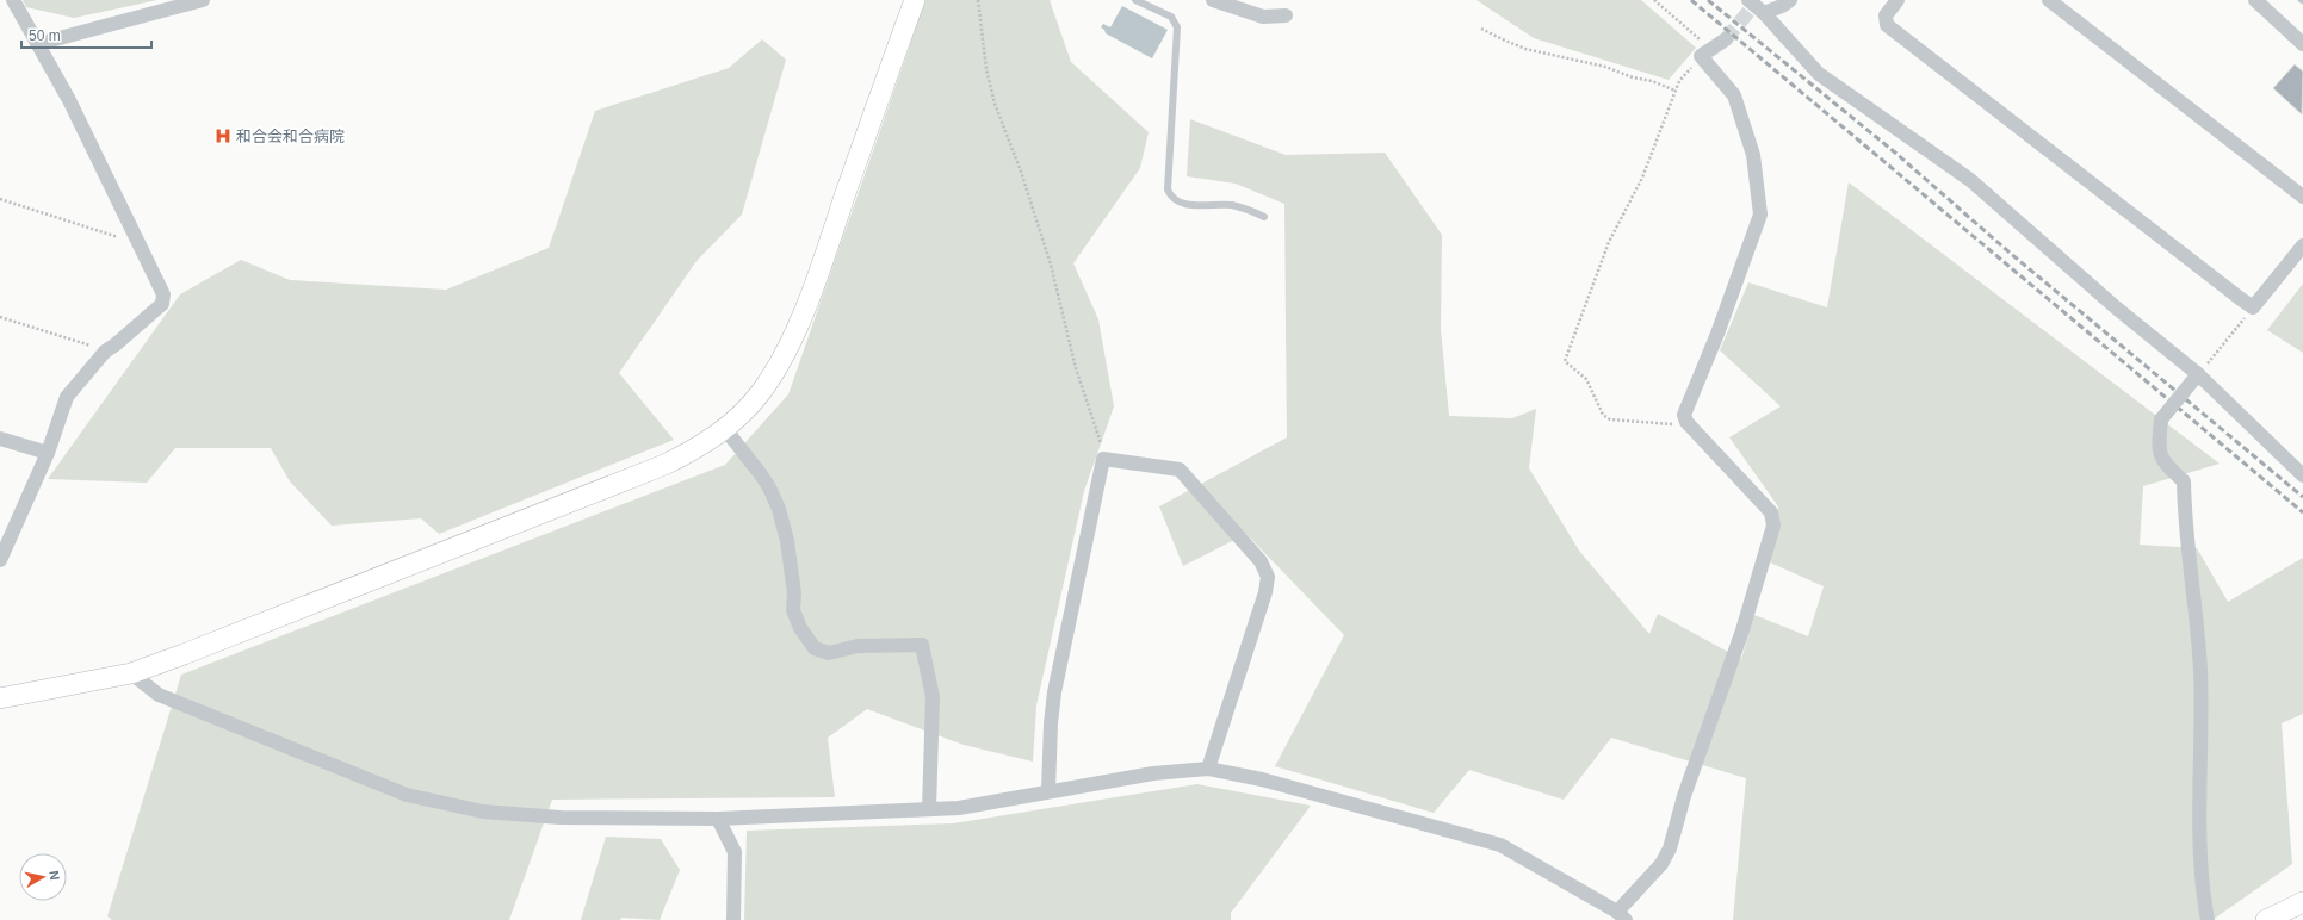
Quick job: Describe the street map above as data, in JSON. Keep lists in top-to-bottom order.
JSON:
{
  "places": {
    "hospital": ["和合会和合病院"]
  },
  "scale_bar": "50 m",
  "north": "right"
}
